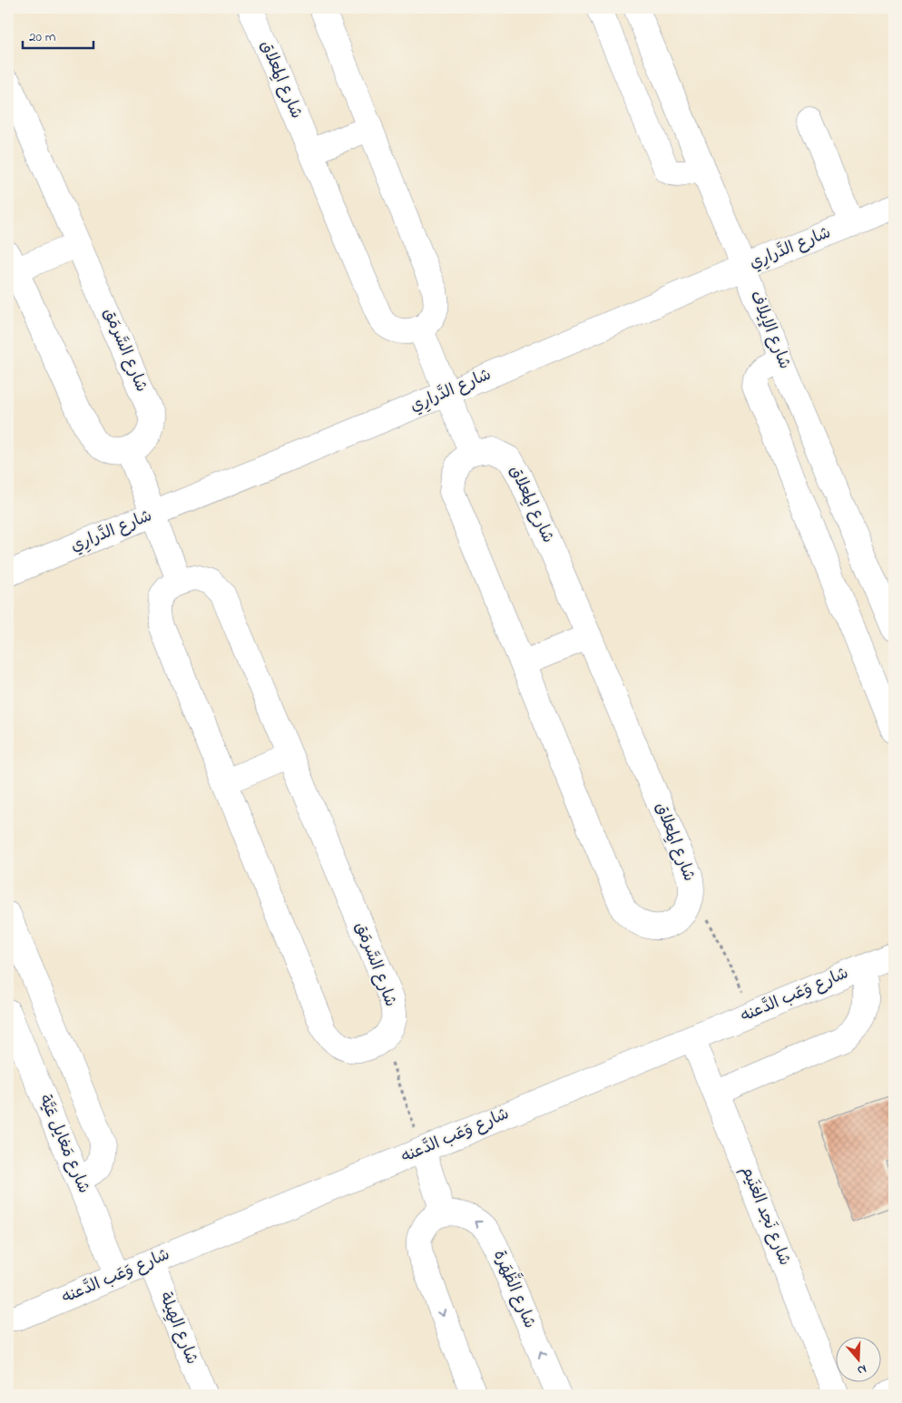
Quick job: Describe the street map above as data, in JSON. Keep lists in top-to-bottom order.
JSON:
{
  "streets": {
    "street": [
      "شارع المِعلاق",
      "شارع الدَّرارِي",
      "شارع الإيلاف",
      "شارع السَّرمَق",
      "شارع وَعَب الدَّعنه",
      "شارع مَغايل عَيَّة",
      "شارع نَجد الغنَيم",
      "شارع الظَّهَرة",
      "شارع الهِيلة"
    ]
  },
  "crossings": [
    ["شارع الدَّرارِي", "شارع الإيلاف"],
    ["شارع وَعَب الدَّعنه", "شارع مَغايل عَيَّة"],
    ["شارع وَعَب الدَّعنه", "شارع نَجد الغنَيم"],
    ["شارع وَعَب الدَّعنه", "شارع الهِيلة"]
  ],
  "one_way": ["شارع الظَّهَرة"],
  "scale_bar": "20 m",
  "north": "bottom"
}
